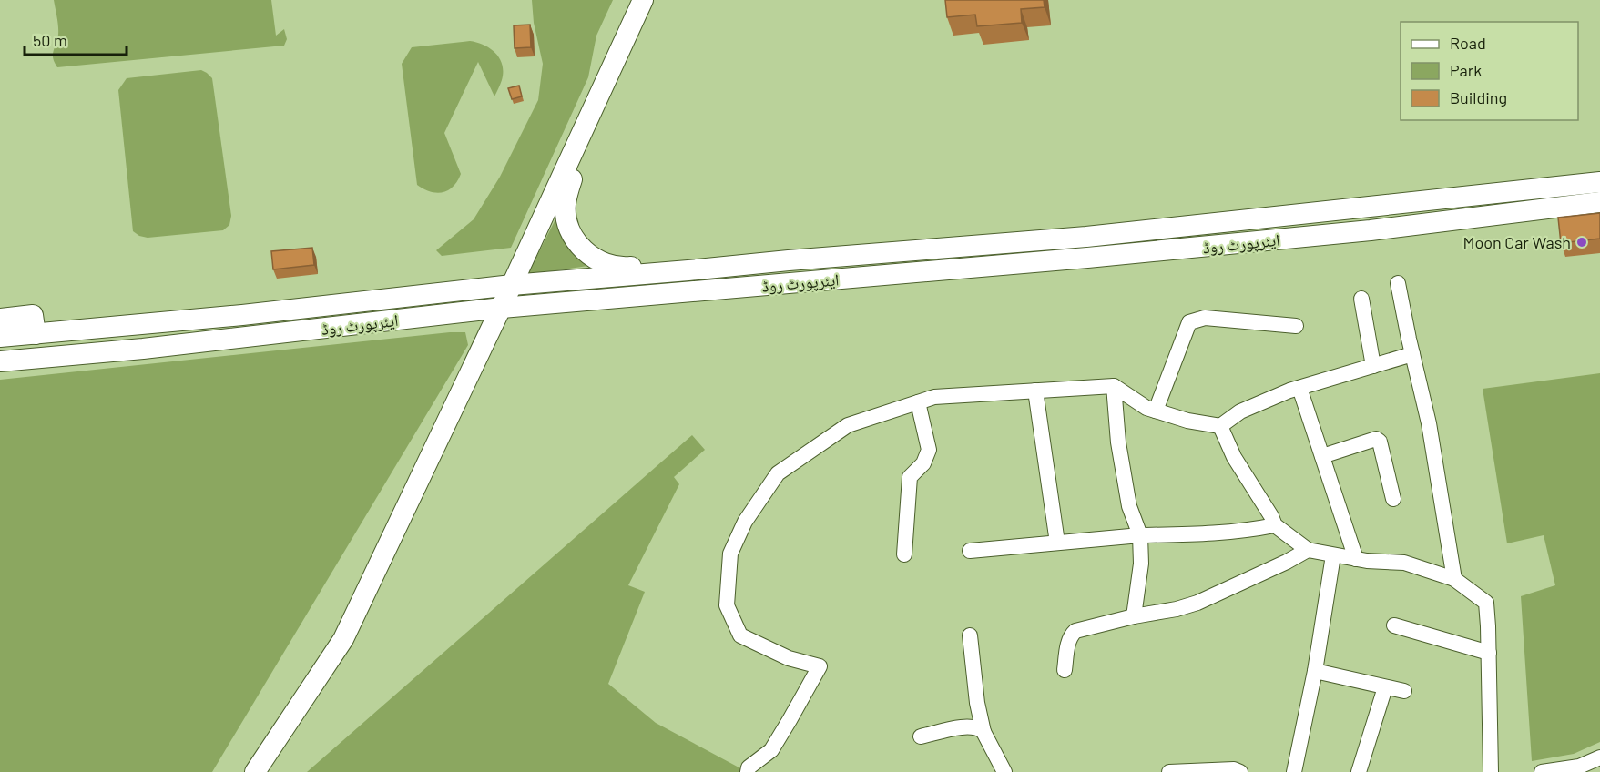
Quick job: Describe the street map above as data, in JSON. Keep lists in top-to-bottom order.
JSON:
{
  "streets": {
    "main road": ["ایئرپورٹ روڈ"]
  },
  "places": ["Moon Car Wash"],
  "legend": ["Road", "Park", "Building"],
  "scale_bar": "50 m"
}
